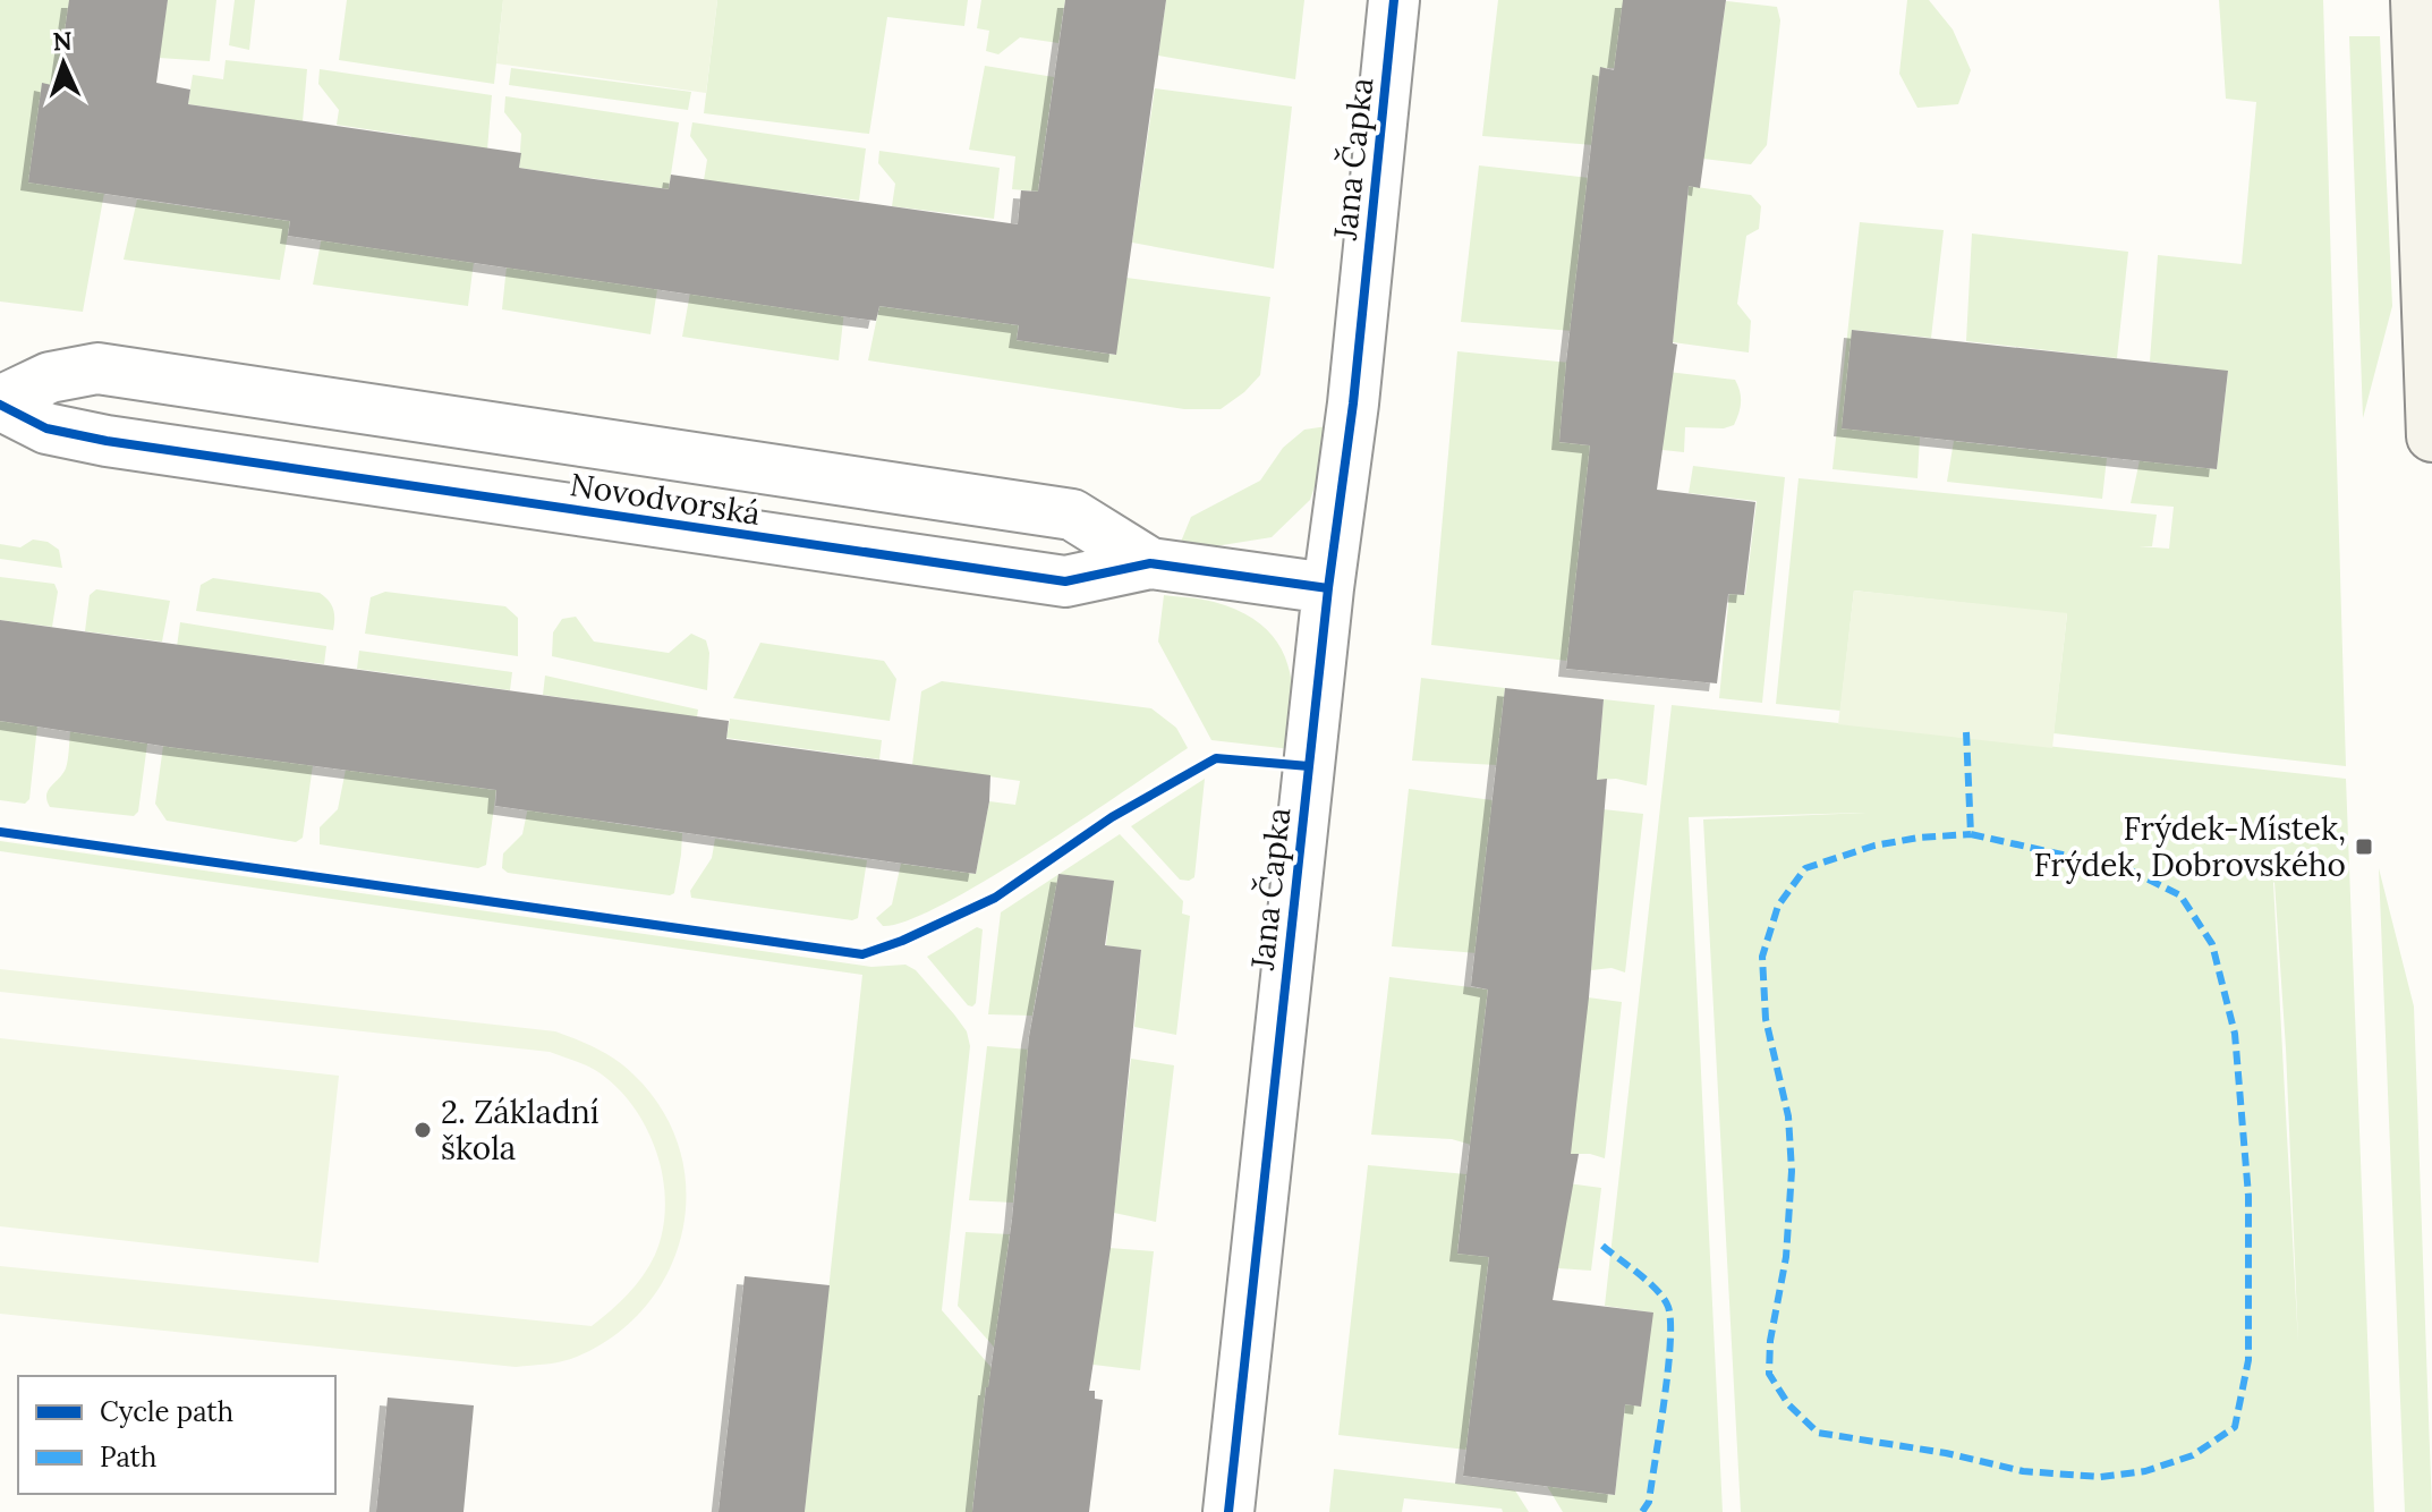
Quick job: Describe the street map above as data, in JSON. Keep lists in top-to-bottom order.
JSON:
{
  "streets": {
    "street": ["Jana Čapka", "Novodvorská"]
  },
  "crossings": [
    ["Jana Čapka", "Novodvorská"]
  ],
  "places": {
    "transit": ["Frýdek-Místek, Frýdek, Dobrovského"],
    "other": ["2. Základní škola"]
  },
  "legend": ["Cycle path", "Path"],
  "north": "top"
}
